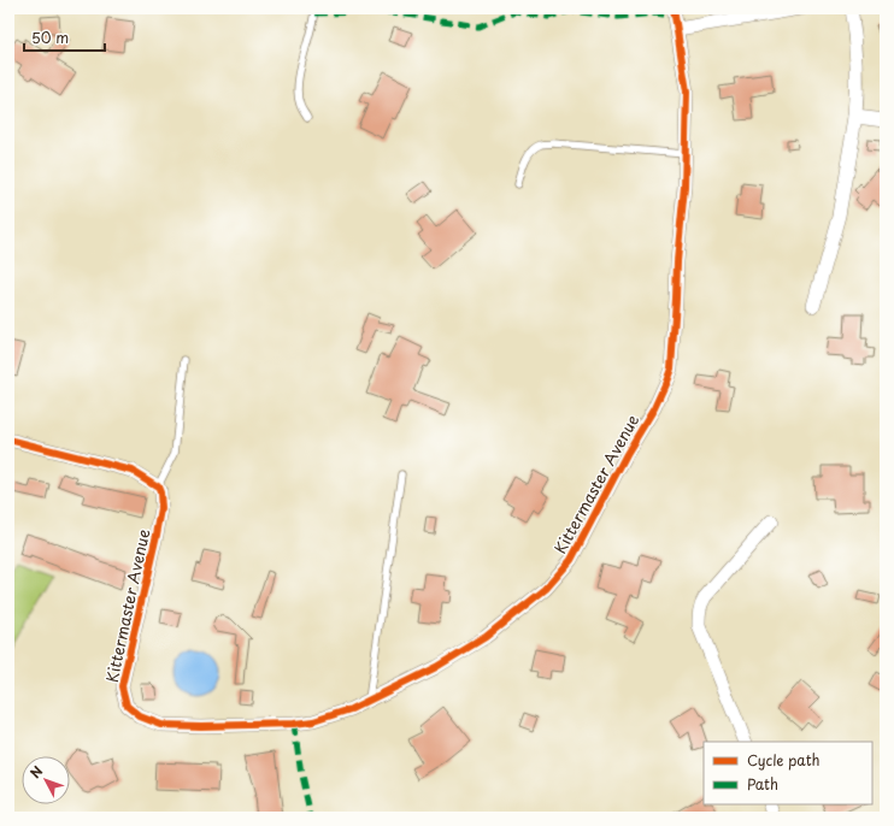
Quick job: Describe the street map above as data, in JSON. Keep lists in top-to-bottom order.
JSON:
{
  "streets": {
    "street": ["Kittermaster Avenue"]
  },
  "legend": ["Cycle path", "Path"],
  "scale_bar": "50 m",
  "north": "top left"
}
